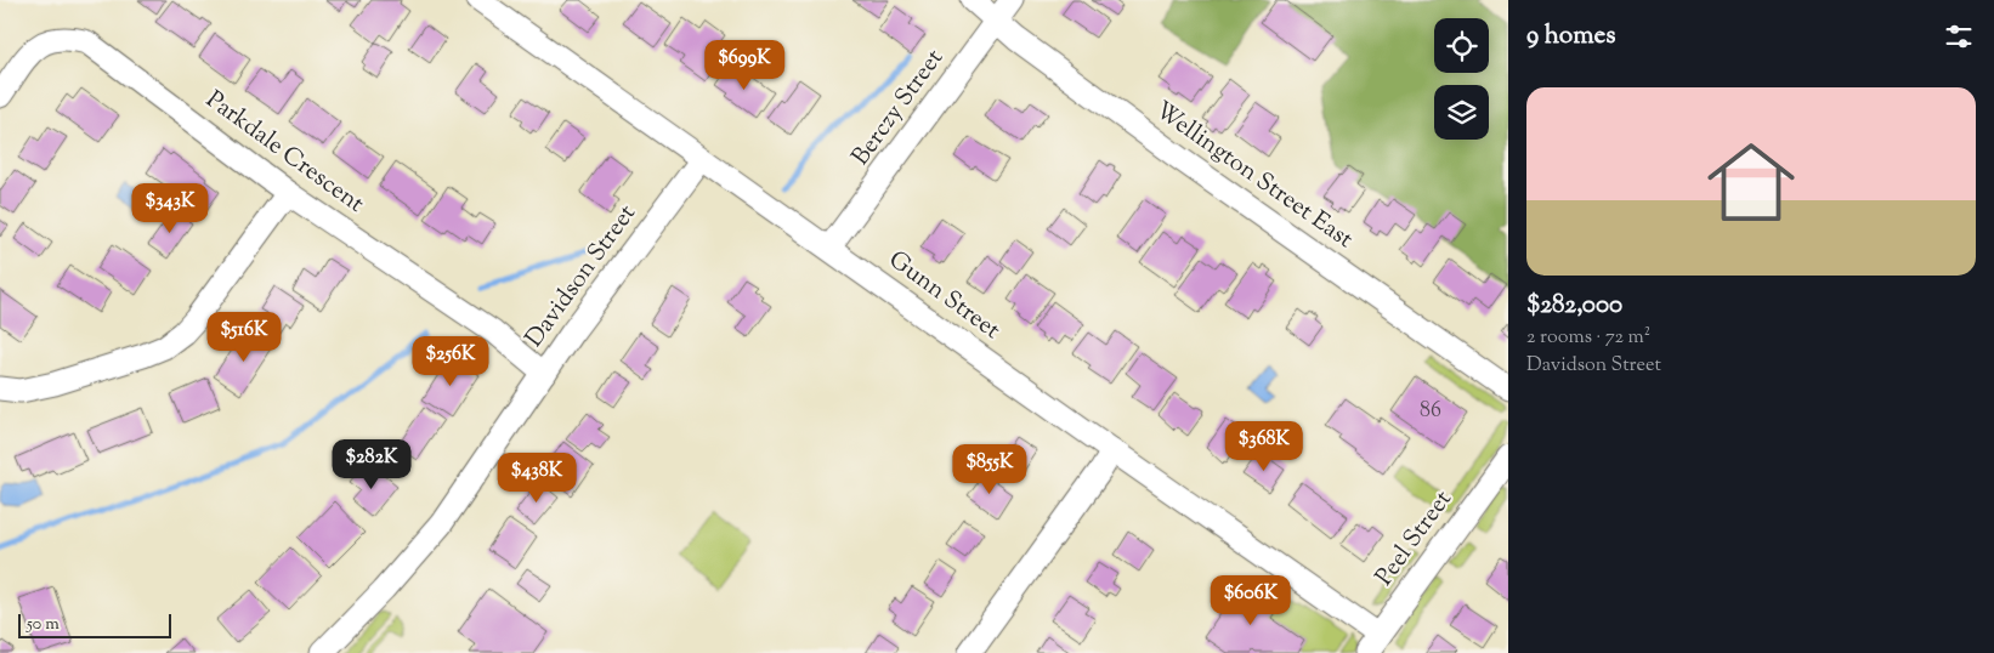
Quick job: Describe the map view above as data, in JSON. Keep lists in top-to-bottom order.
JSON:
{
  "streets": {
    "street": [
      "Berczy Street",
      "Parkdale Crescent",
      "Wellington Street East",
      "Davidson Street",
      "Gunn Street",
      "Peel Street"
    ]
  },
  "crossings": [
    ["Berczy Street", "Wellington Street East"],
    ["Berczy Street", "Gunn Street"],
    ["Parkdale Crescent", "Davidson Street"],
    ["Davidson Street", "Gunn Street"],
    ["Gunn Street", "Peel Street"]
  ],
  "house_numbers": ["86"],
  "scale_bar": "50 m",
  "page": {
    "heading": "9 homes",
    "price": [
      "$699K",
      "$343K",
      "$516K",
      "$256K",
      "$368K",
      "$282K",
      "$855K",
      "$438K",
      "$606K"
    ],
    "list": [
      {
        "name": "$282,000",
        "note": "2 rooms · 72 m² · Davidson Street"
      }
    ],
    "scale": "50 m"
  }
}
